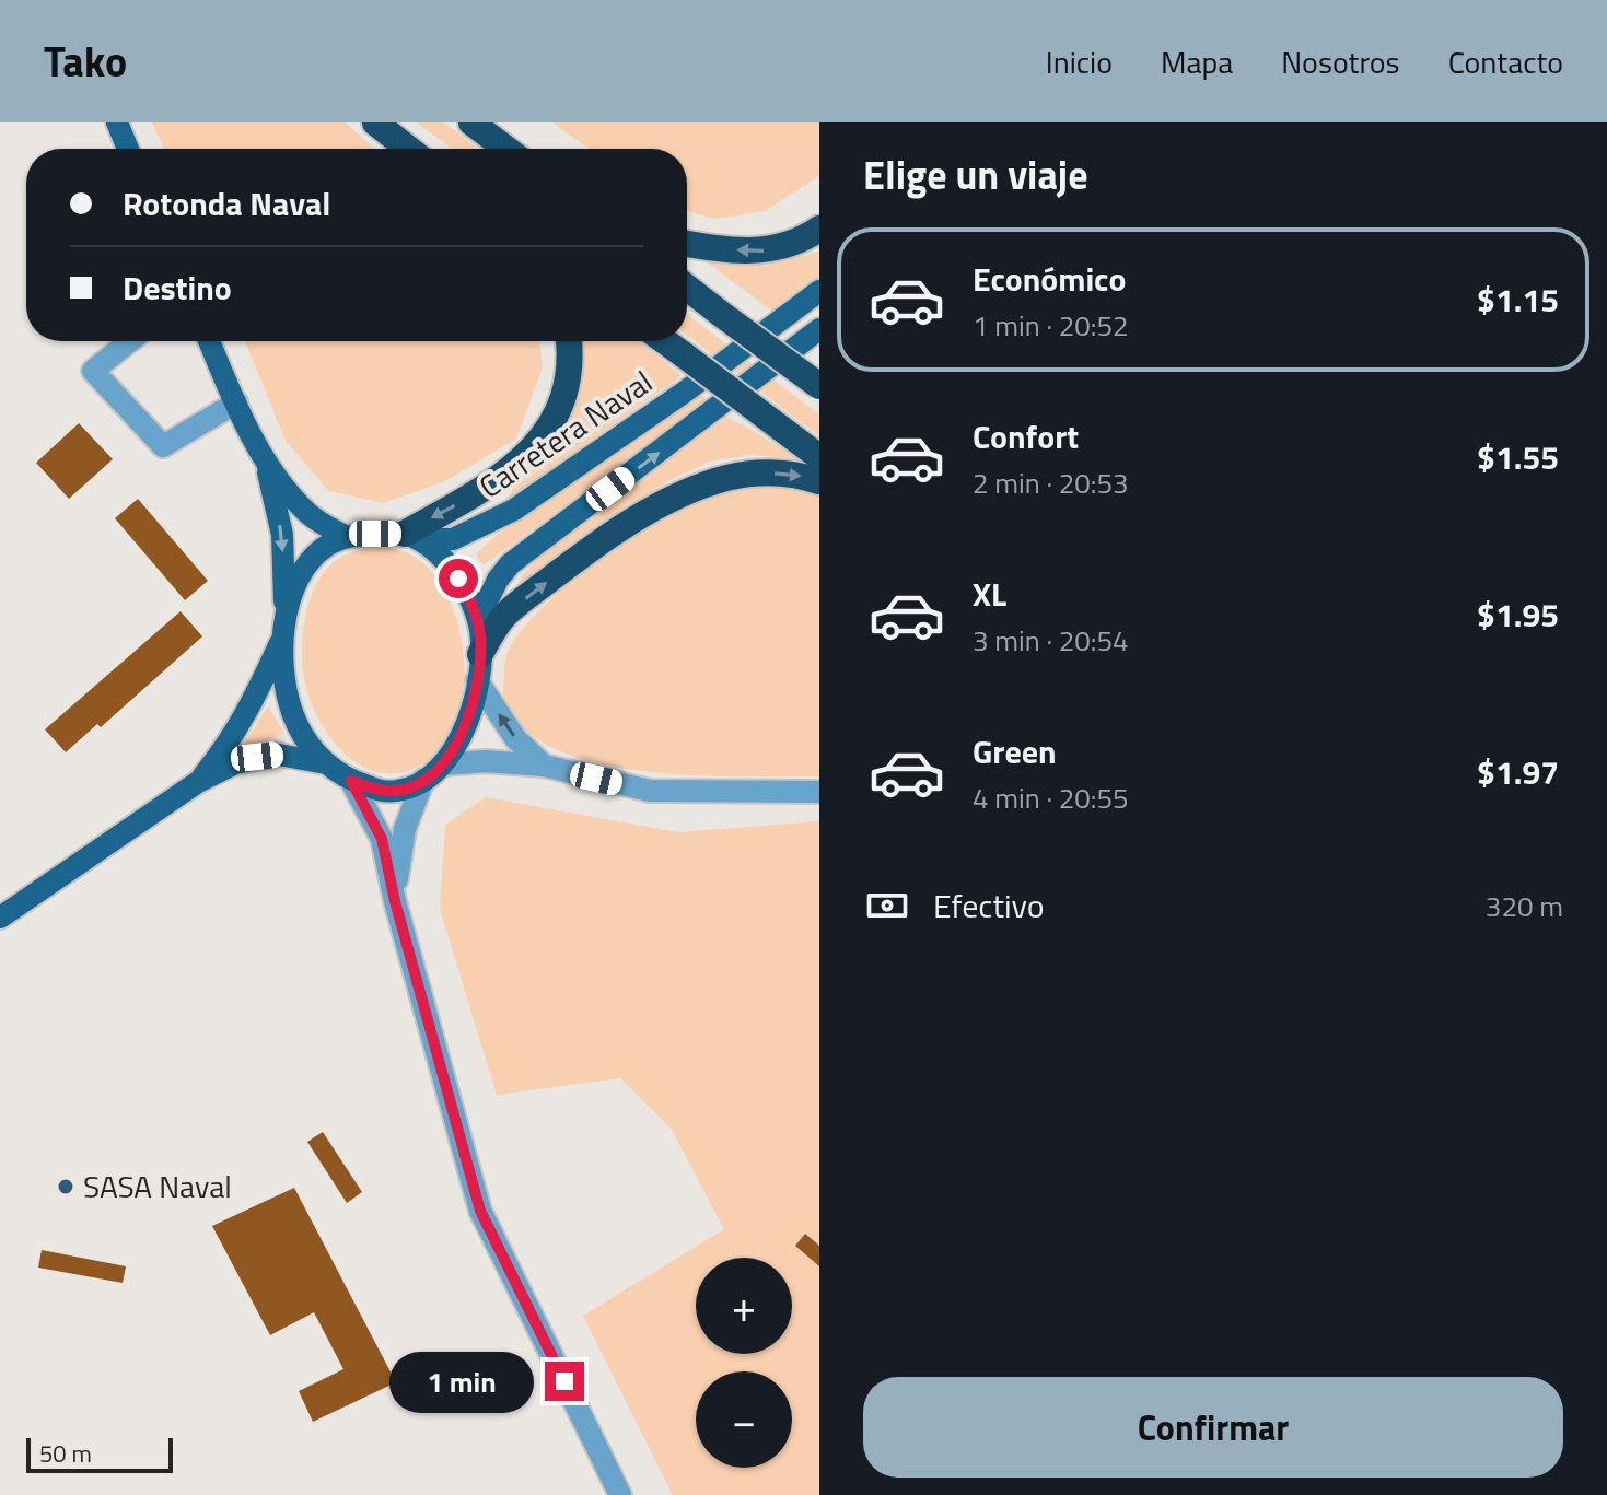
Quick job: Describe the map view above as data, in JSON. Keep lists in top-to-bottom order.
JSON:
{
  "streets": {
    "main road": ["Carretera Naval"]
  },
  "places": ["SASA Naval"],
  "scale_bar": "50 m",
  "page": {
    "header": "Tako",
    "nav": [
      "Inicio",
      "Mapa",
      "Nosotros",
      "Contacto"
    ],
    "heading": "Elige un viaje",
    "banner": ["Rotonda Naval", "Destino"],
    "list": [
      {
        "name": "Económico",
        "note": "1 min · 20:52",
        "value": "$1.15"
      },
      {
        "name": "Confort",
        "note": "2 min · 20:53",
        "value": "$1.55"
      },
      {
        "name": "XL",
        "note": "3 min · 20:54",
        "value": "$1.95"
      },
      {
        "name": "Green",
        "note": "4 min · 20:55",
        "value": "$1.97"
      }
    ],
    "pay": ["Efectivo", "320 m"],
    "map_buttons": ["+", "−"],
    "bubble": "1 min",
    "buttons": "Confirmar",
    "scale": "50 m"
  }
}
